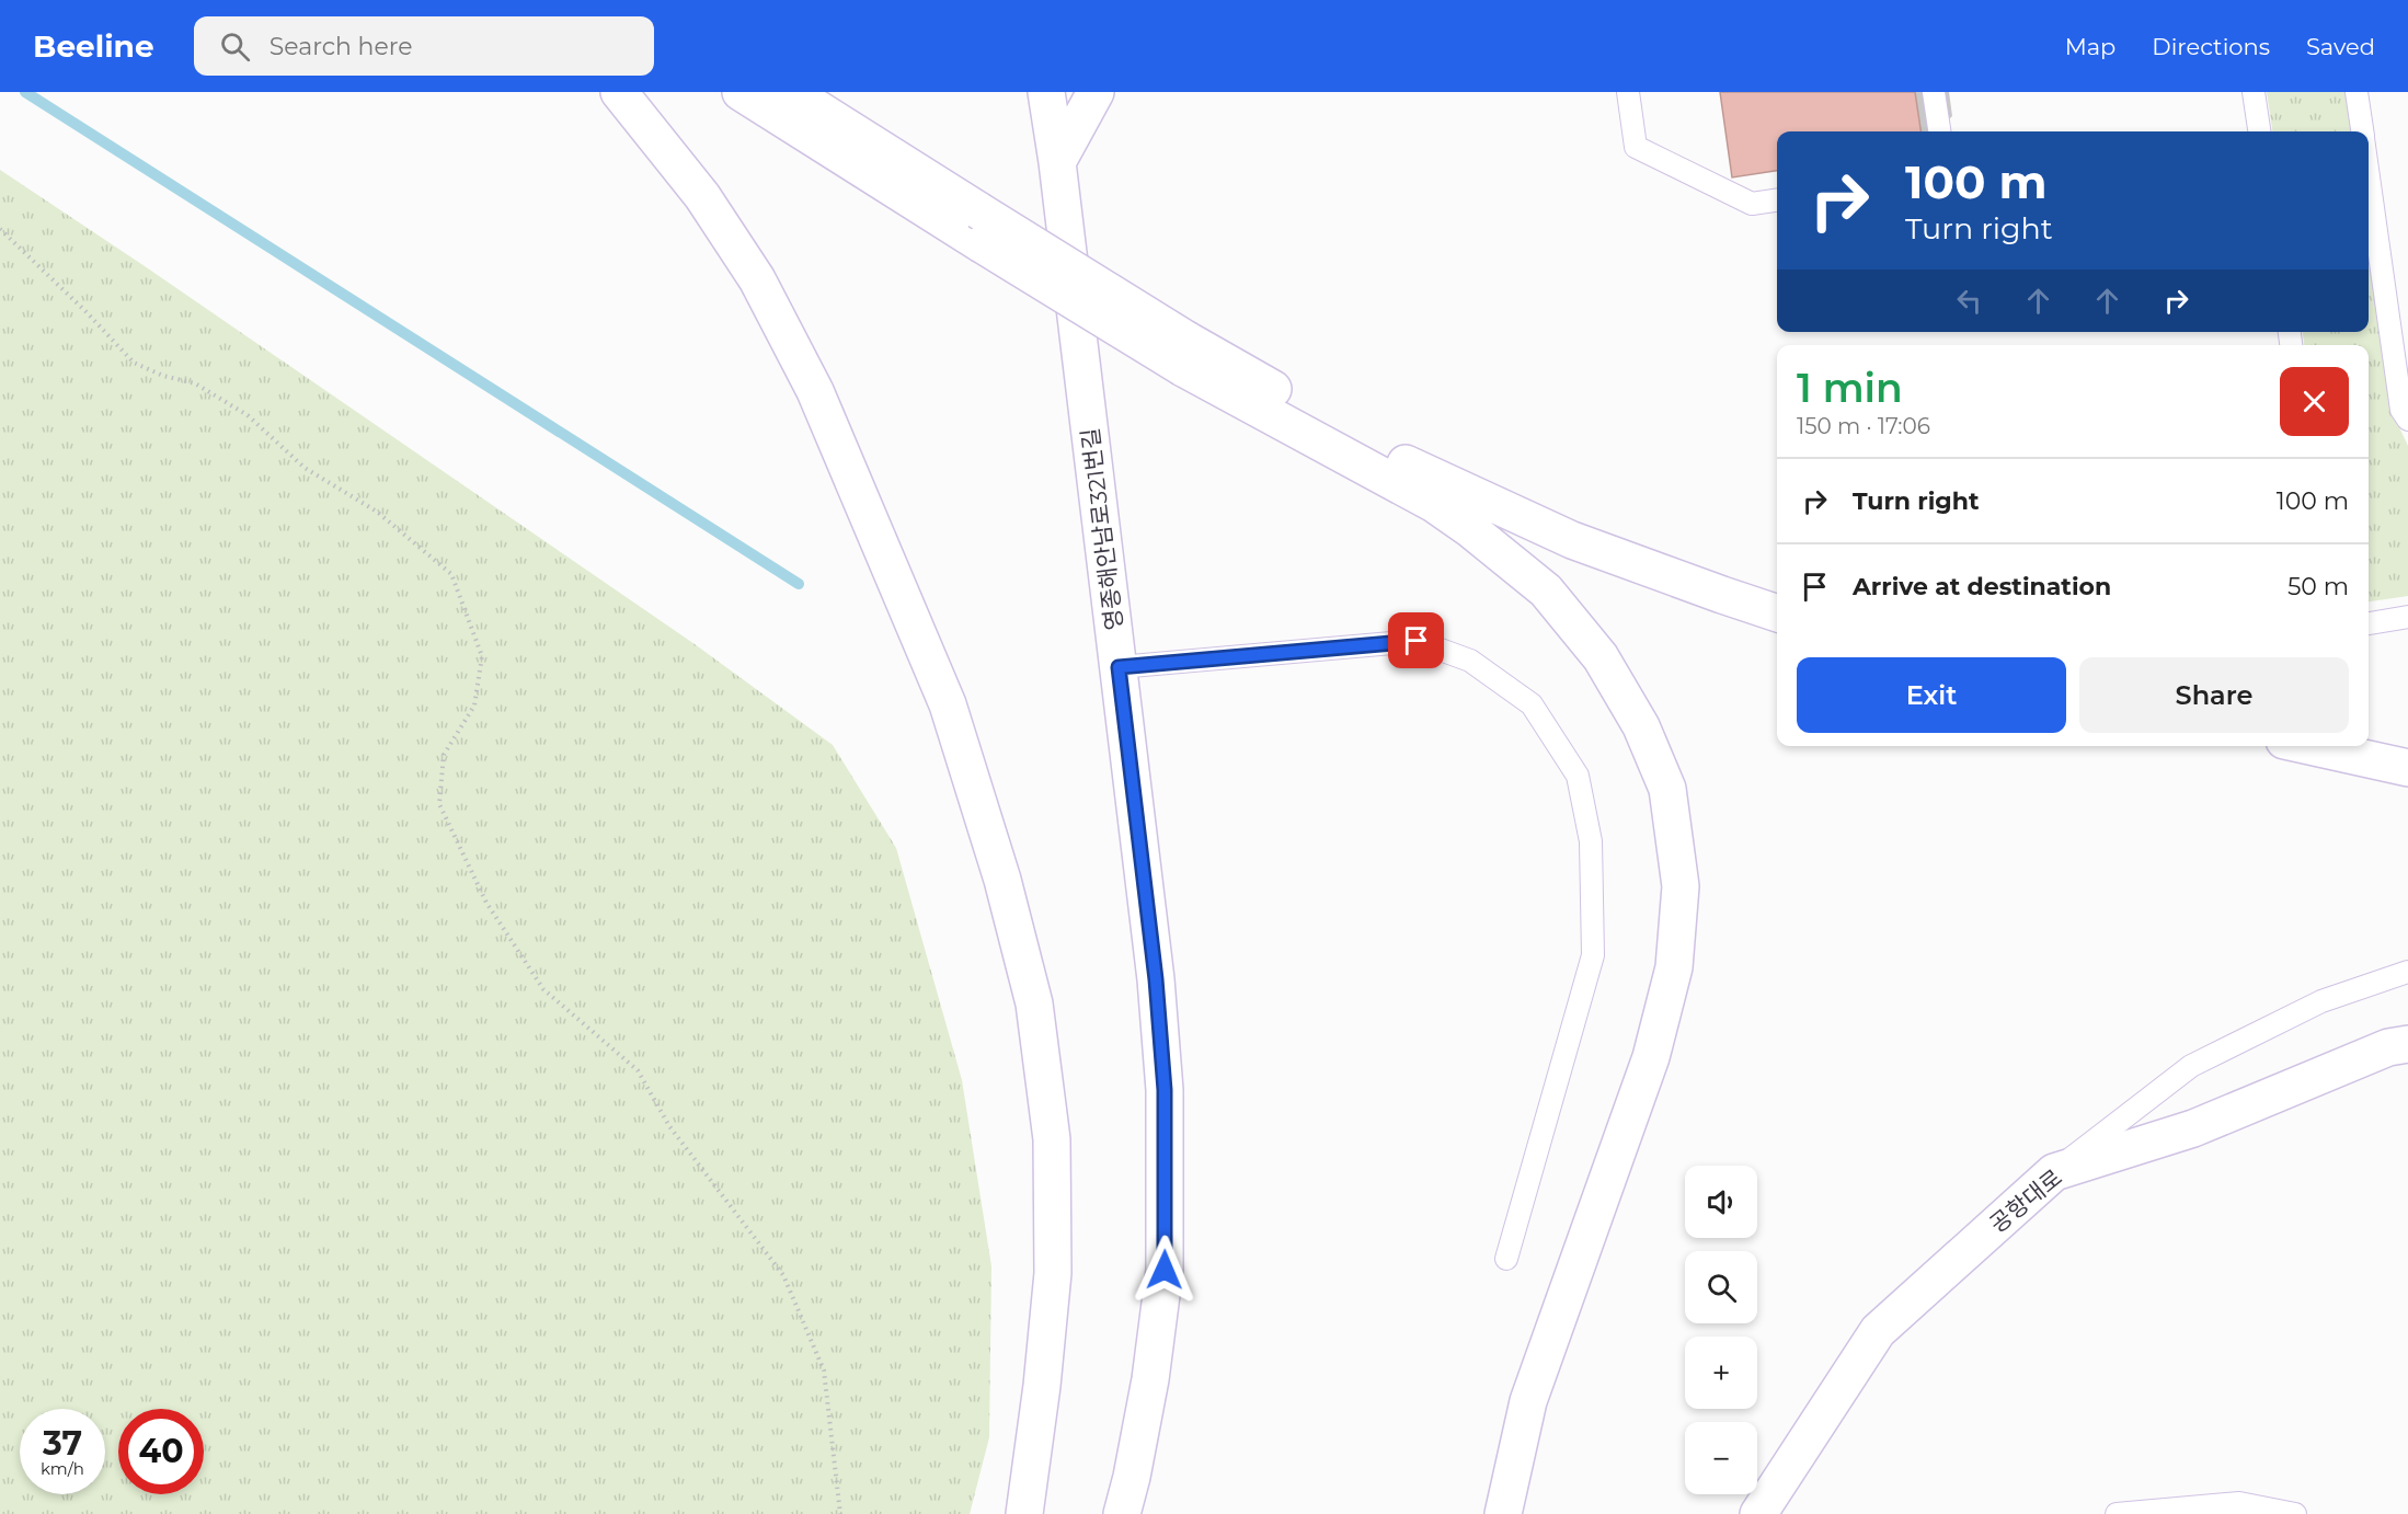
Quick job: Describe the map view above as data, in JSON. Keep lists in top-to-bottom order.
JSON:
{
  "streets": {
    "street": ["영종해안남로321번길", "공항대로"]
  },
  "page": {
    "header": "Beeline",
    "search": "Search here",
    "nav": ["Map", "Directions", "Saved"],
    "turn": ["100 m", "Turn right"],
    "heading": ["1 min", "150 m · 17:06"],
    "list": [
      {
        "name": "Turn right",
        "value": "100 m"
      },
      {
        "name": "Arrive at destination",
        "value": "50 m"
      }
    ],
    "buttons": ["Exit", "Share"],
    "map_buttons": ["+", "−"],
    "speed": "37 km/h",
    "limit": "40"
  }
}
